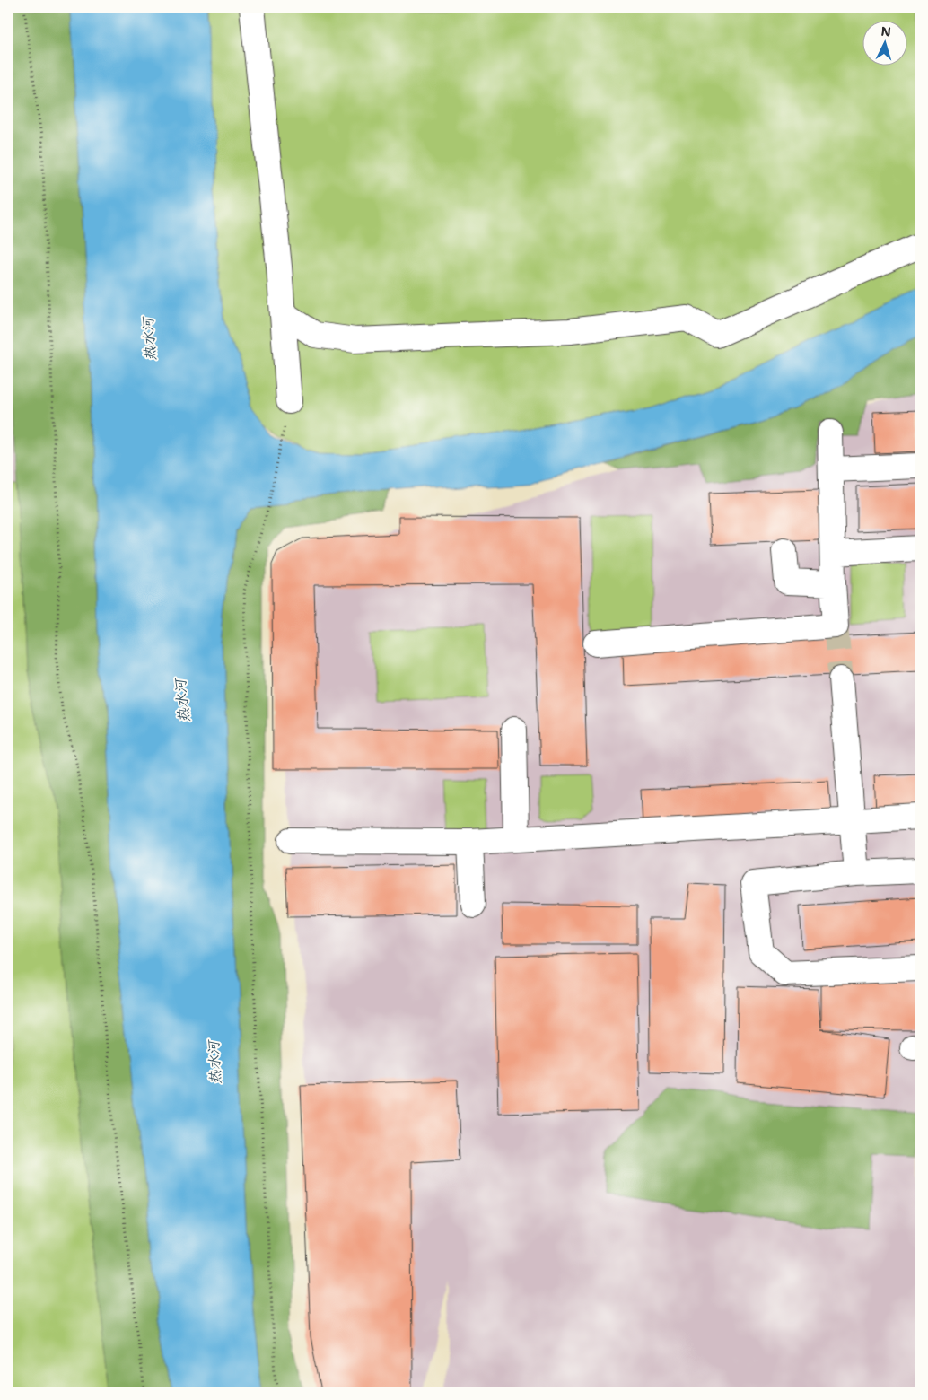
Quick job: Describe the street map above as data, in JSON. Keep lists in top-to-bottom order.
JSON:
{
  "water": ["热水河"],
  "north": "top"
}
